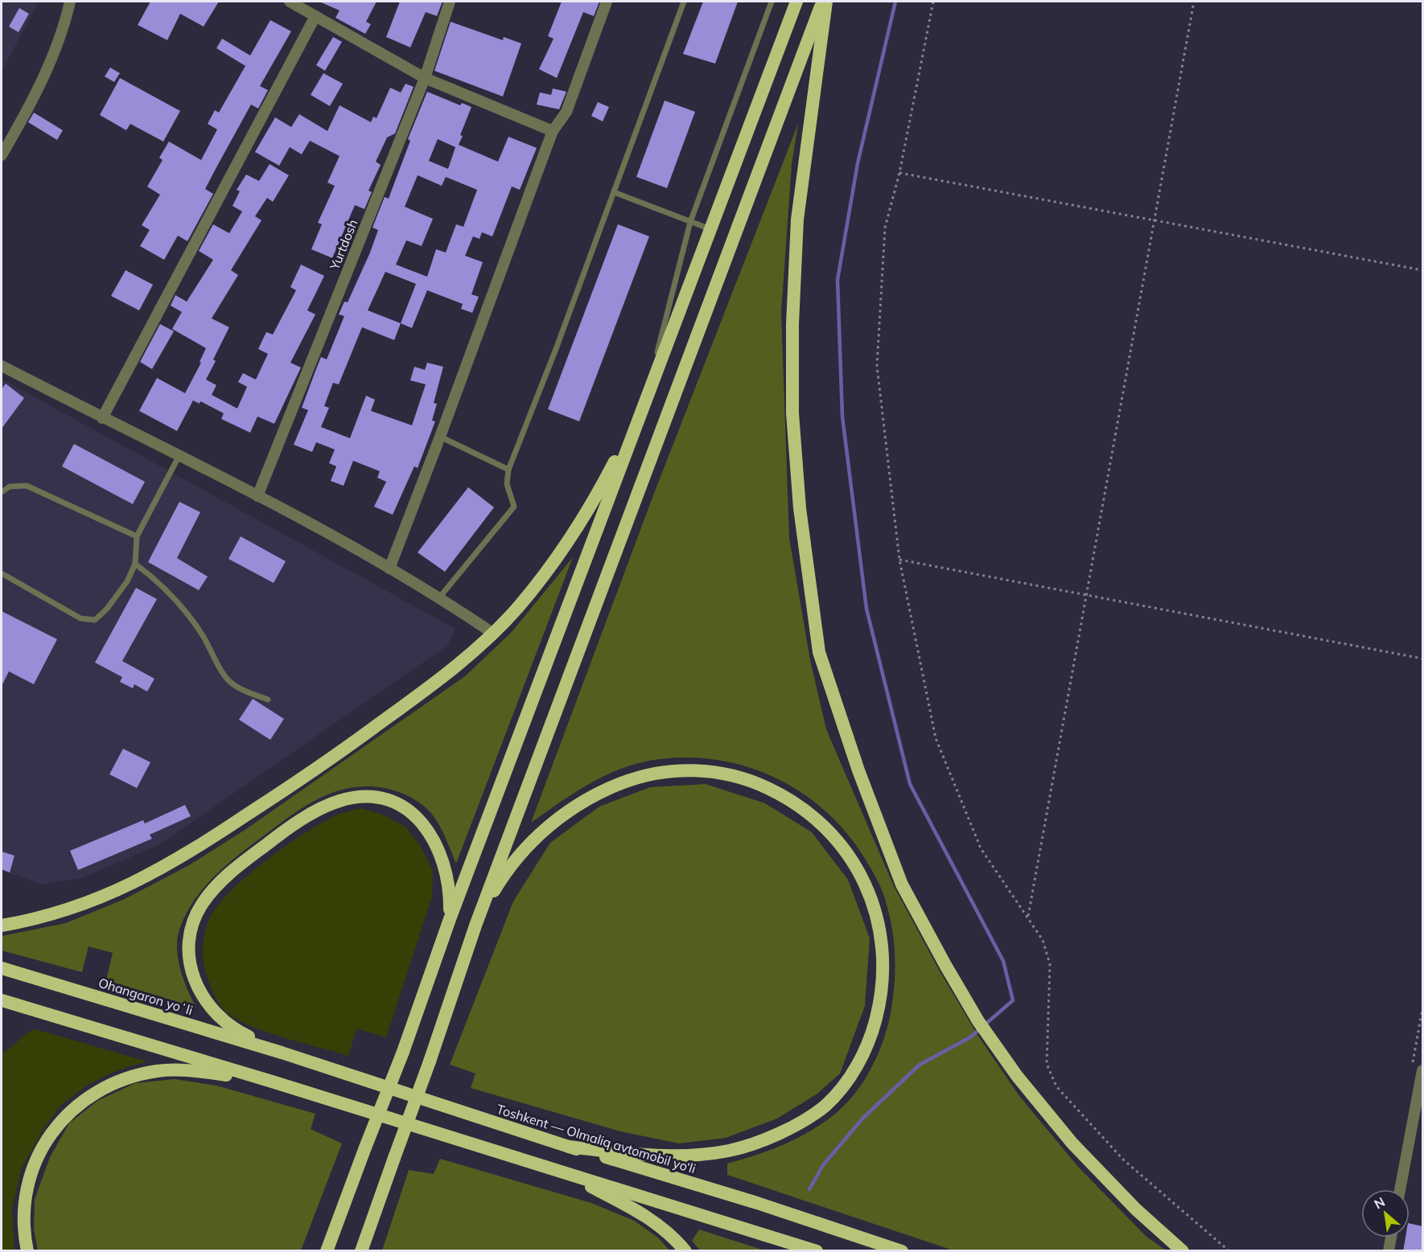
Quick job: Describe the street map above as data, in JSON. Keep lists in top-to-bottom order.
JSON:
{
  "streets": {
    "highway": ["Ohangaron yoʻli", "Toshkent — Olmaliq avtomobil yo‘li"],
    "street": ["Yurtdosh"]
  },
  "crossings": [
    ["Ohangaron yoʻli", "Toshkent — Olmaliq avtomobil yo‘li"]
  ],
  "north": "top left"
}
